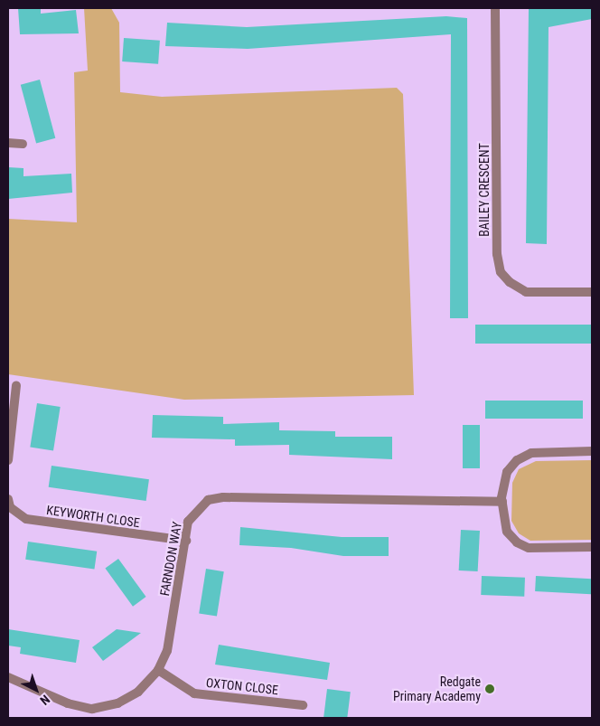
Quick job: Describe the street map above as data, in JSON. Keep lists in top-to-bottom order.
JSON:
{
  "streets": {
    "street": [
      "BAILEY CRESCENT",
      "KEYWORTH CLOSE",
      "FARNDON WAY",
      "OXTON CLOSE"
    ]
  },
  "crossings": [
    ["KEYWORTH CLOSE", "FARNDON WAY"],
    ["FARNDON WAY", "OXTON CLOSE"]
  ],
  "places": ["Redgate Primary Academy"],
  "north": "bottom right"
}
